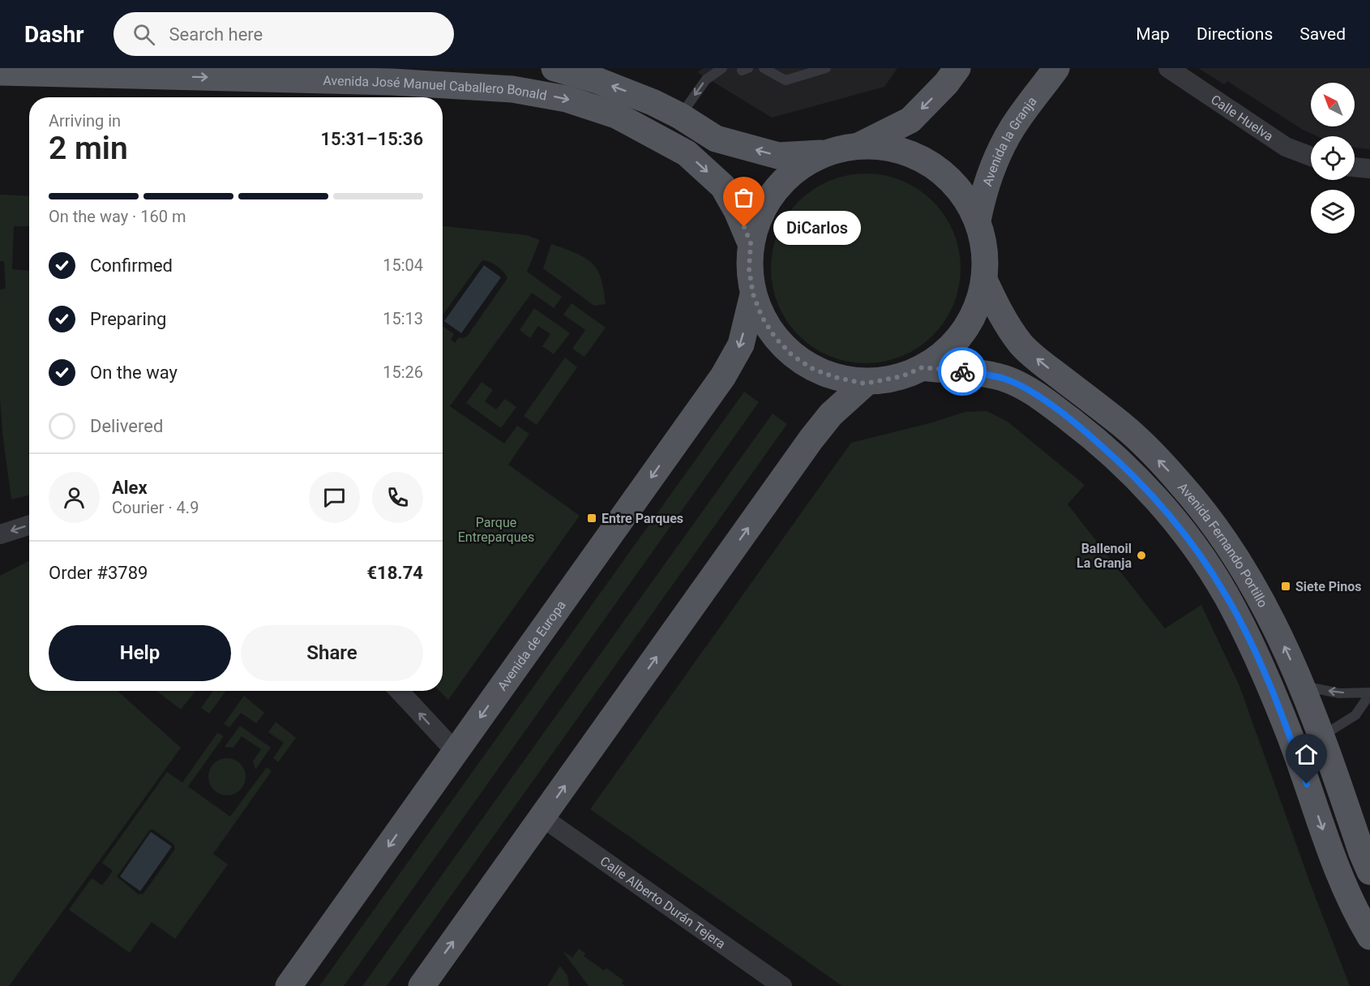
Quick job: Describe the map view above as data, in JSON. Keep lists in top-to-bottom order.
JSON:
{
  "streets": {
    "main road": [
      "Avenida José Manuel Caballero Bonald",
      "Avenida la Granja",
      "Avenida Fernando Portillo",
      "Avenida de Europa"
    ],
    "street": ["Calle Huelva", "Calle Alberto Durán Tejera"]
  },
  "crossings": [
    ["Avenida José Manuel Caballero Bonald", "Avenida de Europa"],
    ["Avenida la Granja", "Avenida de Europa"],
    ["Avenida Fernando Portillo", "Avenida de Europa"]
  ],
  "parks": ["Parque Entreparques"],
  "places": {
    "other": ["DiCarlos", "Ballenoil La Granja"],
    "transit": ["Entre Parques", "Siete Pinos"]
  },
  "north": "top left",
  "page": {
    "header": "Dashr",
    "search": "Search here",
    "nav": ["Map", "Directions", "Saved"],
    "heading": ["2 min", "Arriving in", "15:31–15:36"],
    "panel": [
      "Alex",
      "Courier · 4.9",
      "Order #3789",
      "€18.74"
    ],
    "bar": "On the way · 160 m",
    "bubble": "DiCarlos",
    "list": [
      ["Confirmed", "15:04"],
      ["Preparing", "15:13"],
      ["On the way", "15:26"],
      "Delivered"
    ],
    "buttons": ["Help", "Share"]
  }
}
